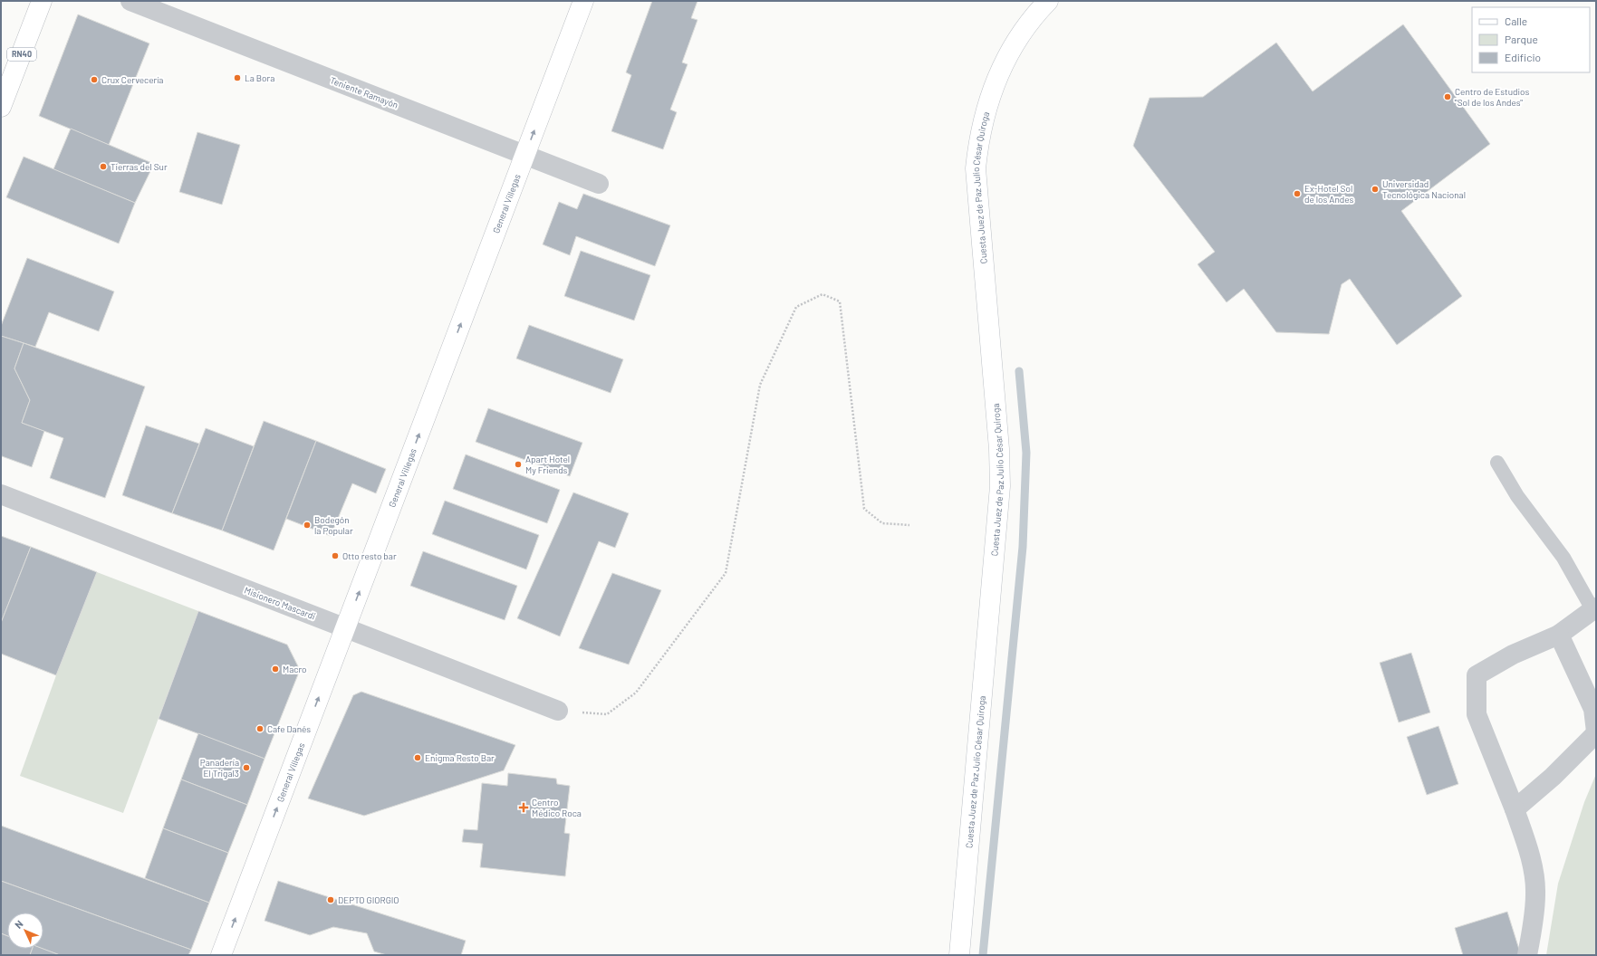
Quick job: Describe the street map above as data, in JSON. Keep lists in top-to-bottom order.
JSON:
{
  "streets": {
    "main road": ["RN40", "Cuesta Juez de Paz Julio César Quiroga", "General Villegas"],
    "street": ["Teniente Ramayón", "Misionero Mascardi"]
  },
  "crossings": [
    ["Teniente Ramayón", "General Villegas"],
    ["General Villegas", "Misionero Mascardi"]
  ],
  "one_way": ["General Villegas"],
  "places": {
    "other": [
      "La Bora",
      "Crux Cervecería",
      "Centro de Estudios \"Sol de los Andes\"",
      "Tierras del Sur",
      "Universidad Tecnológica Nacional",
      "Ex-Hotel Sol de los Andes",
      "Apart Hotel My Friends",
      "Bodegón la Popular",
      "Otto resto bar",
      "Macro",
      "Cafe Danés",
      "Enigma Resto Bar",
      "Panadería El Trigal3",
      "DEPTO GIORGIO"
    ],
    "health": ["Centro Médico Roca"]
  },
  "legend": ["Calle", "Parque", "Edificio"],
  "north": "top left"
}
